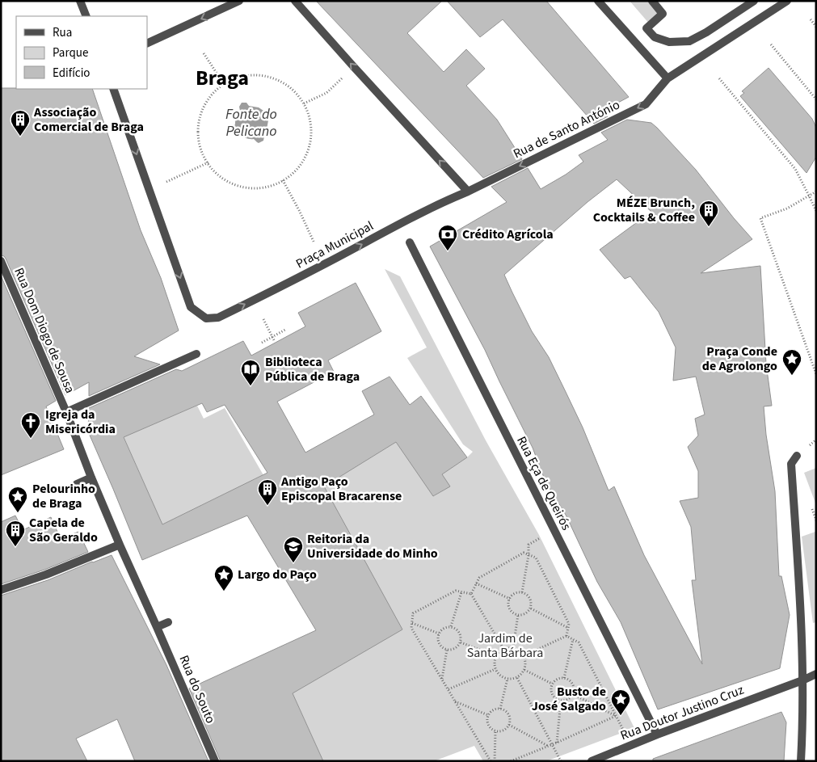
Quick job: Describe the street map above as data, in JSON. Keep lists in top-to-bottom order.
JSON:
{
  "streets": {
    "street": [
      "Rua de Santo António",
      "Praça Municipal",
      "Rua Dom Diogo de Sousa",
      "Rua Eça de Queirós",
      "Rua do Souto",
      "Rua Doutor Justino Cruz"
    ]
  },
  "crossings": [
    ["Rua de Santo António", "Praça Municipal"],
    ["Rua Dom Diogo de Sousa", "Rua do Souto"],
    ["Rua Eça de Queirós", "Rua Doutor Justino Cruz"]
  ],
  "one_way": ["Rua de Santo António"],
  "districts": ["Braga"],
  "water": ["Fonte do Pelicano"],
  "parks": ["Jardim de Santa Bárbara"],
  "places": {
    "building": [
      "Associação Comercial de Braga",
      "MÉZE Brunch, Cocktails & Coffee",
      "Antigo Paço Episcopal Bracarense",
      "Capela de São Geraldo"
    ],
    "bank": ["Crédito Agrícola"],
    "place": [
      "Praça Conde de Agrolongo",
      "Pelourinho de Braga",
      "Largo do Paço",
      "Busto de José Salgado"
    ],
    "library": ["Biblioteca Pública de Braga"],
    "church": ["Igreja da Misericórdia"],
    "school or university": ["Reitoria da Universidade do Minho"]
  },
  "legend": ["Rua", "Parque", "Edifício"]
}
